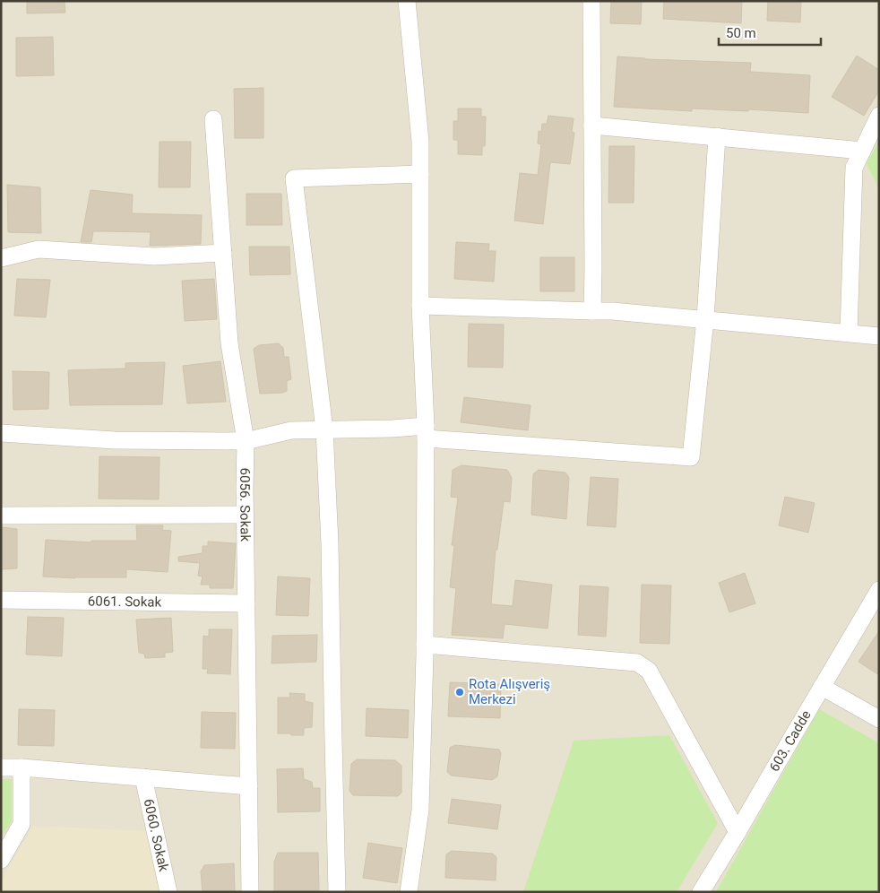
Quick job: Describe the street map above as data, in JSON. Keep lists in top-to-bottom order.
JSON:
{
  "streets": {
    "street": [
      "6056. Sokak",
      "6061. Sokak",
      "603. Cadde",
      "6060. Sokak"
    ]
  },
  "crossings": [
    ["6056. Sokak", "6061. Sokak"]
  ],
  "places": ["Rota Alışveriş Merkezi"],
  "scale_bar": "50 m"
}
